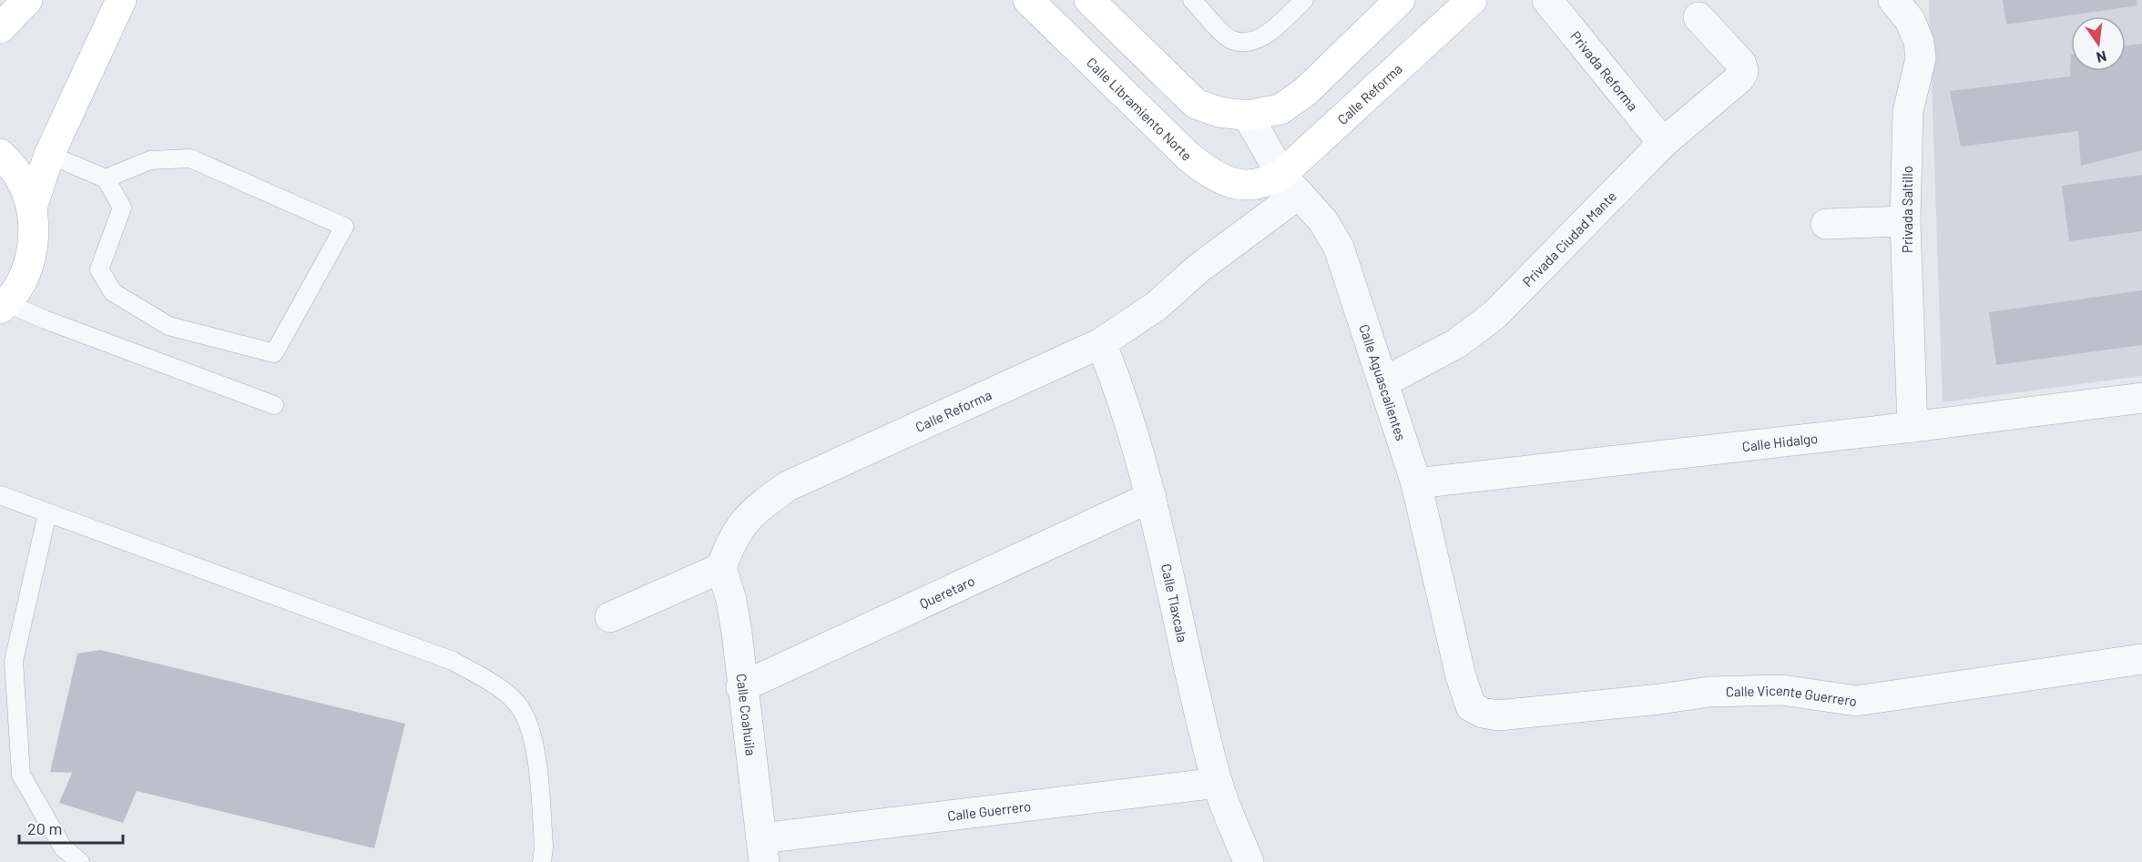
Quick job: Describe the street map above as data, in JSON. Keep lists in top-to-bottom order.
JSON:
{
  "streets": {
    "street": [
      "Privada Reforma",
      "Calle Reforma",
      "Calle Libramiento Norte",
      "Privada Saltillo",
      "Privada Ciudad Mante",
      "Calle Aguascalientes",
      "Calle Hidalgo",
      "Queretaro",
      "Calle Tlaxcala",
      "Calle Vicente Guerrero",
      "Calle Coahuila",
      "Calle Guerrero"
    ]
  },
  "crossings": [
    ["Privada Reforma", "Privada Ciudad Mante"],
    ["Calle Reforma", "Calle Libramiento Norte"],
    ["Calle Reforma", "Calle Aguascalientes"],
    ["Calle Reforma", "Calle Tlaxcala"],
    ["Calle Reforma", "Calle Coahuila"],
    ["Calle Libramiento Norte", "Calle Aguascalientes"],
    ["Privada Saltillo", "Calle Hidalgo"],
    ["Privada Ciudad Mante", "Calle Aguascalientes"],
    ["Calle Aguascalientes", "Calle Hidalgo"],
    ["Calle Aguascalientes", "Calle Vicente Guerrero"],
    ["Queretaro", "Calle Tlaxcala"],
    ["Queretaro", "Calle Coahuila"],
    ["Calle Tlaxcala", "Calle Guerrero"],
    ["Calle Coahuila", "Calle Guerrero"]
  ],
  "scale_bar": "20 m",
  "north": "bottom"
}
